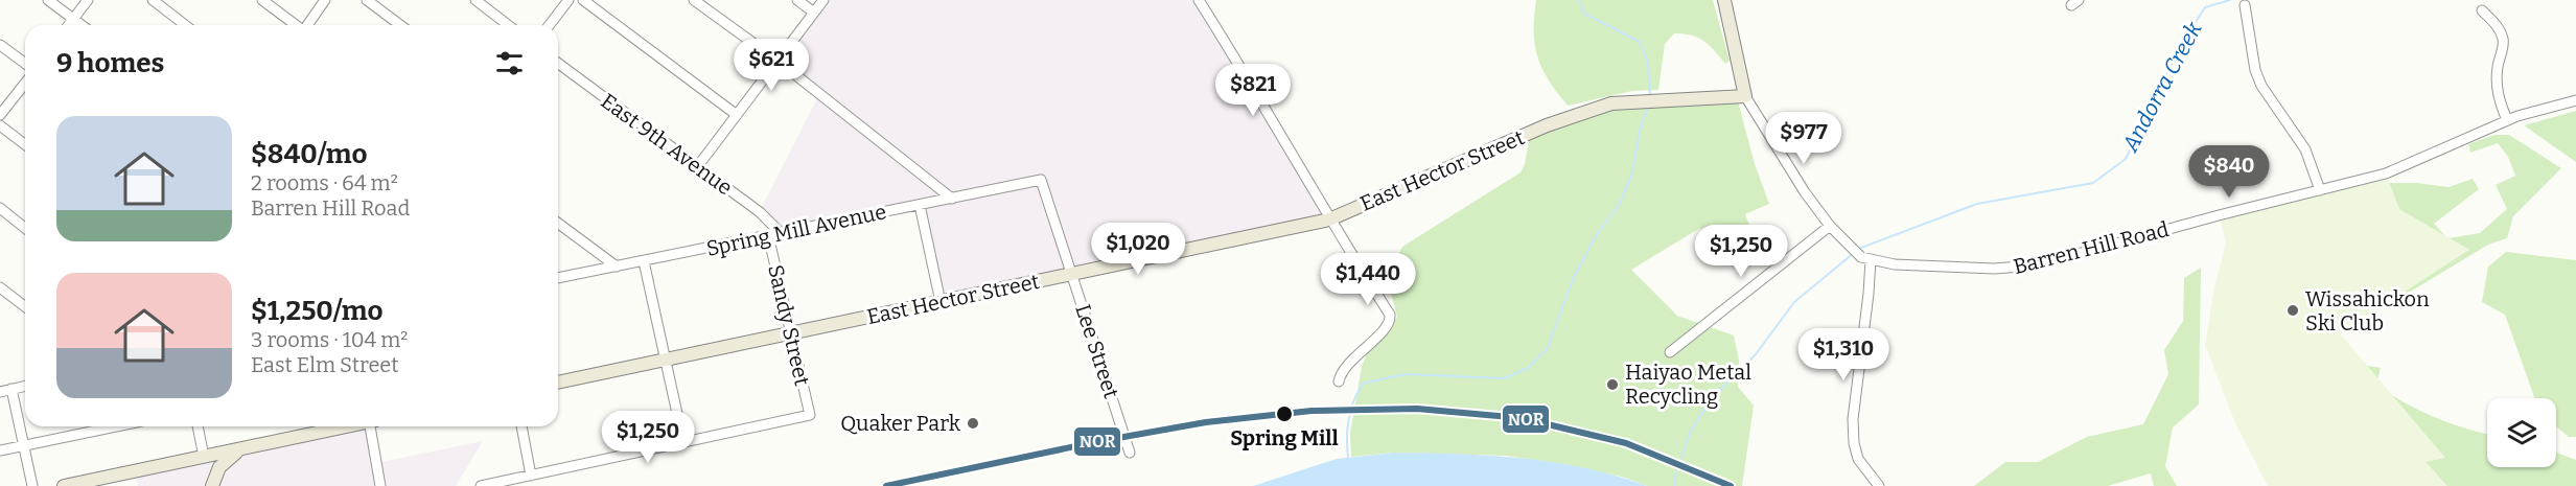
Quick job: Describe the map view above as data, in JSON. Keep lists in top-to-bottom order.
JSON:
{
  "streets": {
    "main road": ["East Hector Street"],
    "street": [
      "East 9th Avenue",
      "Spring Mill Avenue",
      "Barren Hill Road",
      "Sandy Street",
      "Lee Street"
    ]
  },
  "crossings": [
    ["East 9th Avenue", "Spring Mill Avenue"],
    ["East Hector Street", "Barren Hill Road"],
    ["East Hector Street", "Sandy Street"],
    ["East Hector Street", "Lee Street"],
    ["Spring Mill Avenue", "Sandy Street"],
    ["Spring Mill Avenue", "Lee Street"]
  ],
  "water": ["Andorra Creek"],
  "places": [
    "Wissahickon Ski Club",
    "Haiyao Metal Recycling",
    "Spring Mill",
    "Quaker Park"
  ],
  "lines": ["transit line NOR"],
  "page": {
    "heading": "9 homes",
    "price": [
      "$621",
      "$821",
      "$977",
      "$840",
      "$1,020",
      "$1,250",
      "$1,440",
      "$1,310",
      "$1,250"
    ],
    "list": [
      {
        "name": "$840/mo",
        "note": "2 rooms · 64 m² · Barren Hill Road"
      },
      {
        "name": "$1,250/mo",
        "note": "3 rooms · 104 m² · East Elm Street"
      }
    ]
  }
}
